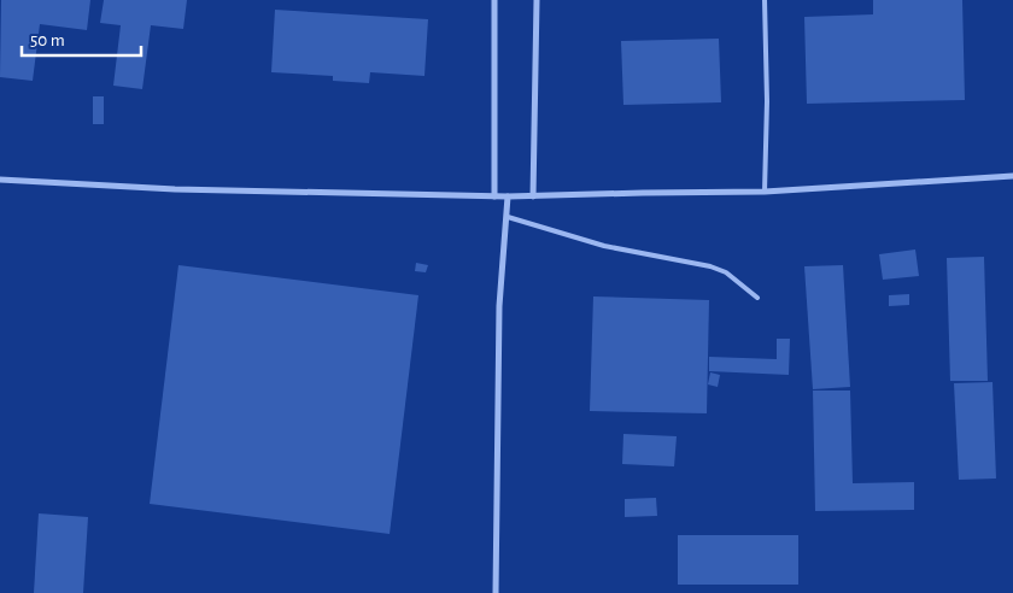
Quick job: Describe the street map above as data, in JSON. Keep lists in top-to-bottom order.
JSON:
{
  "scale_bar": "50 m"
}
